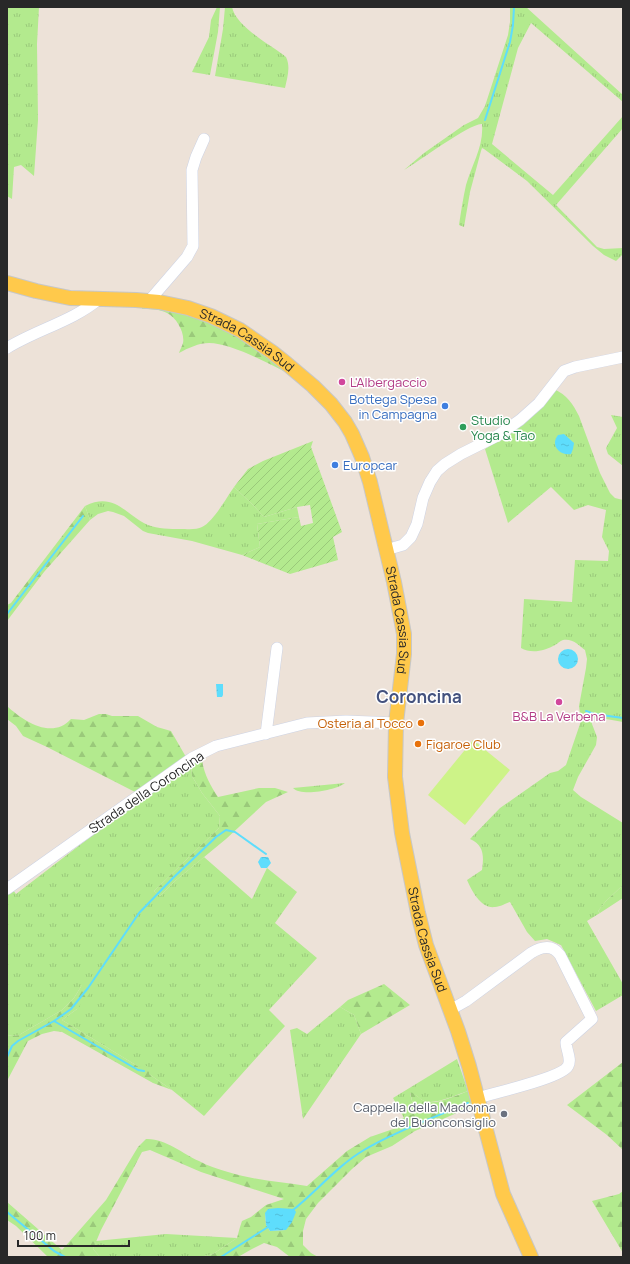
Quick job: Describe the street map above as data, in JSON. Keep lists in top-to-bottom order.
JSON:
{
  "streets": {
    "main road": ["Strada Cassia Sud"],
    "street": ["Strada della Coroncina"]
  },
  "crossings": [
    ["Strada Cassia Sud", "Strada della Coroncina"]
  ],
  "districts": ["Coroncina"],
  "places": [
    "L'Albergaccio",
    "Bottega Spesa in Campagna",
    "Studio Yoga & Tao",
    "Europcar",
    "B&B La Verbena",
    "Osteria al Tocco",
    "Figaroe Club",
    "Cappella della Madonna del Buonconsiglio"
  ],
  "scale_bar": "100 m"
}
